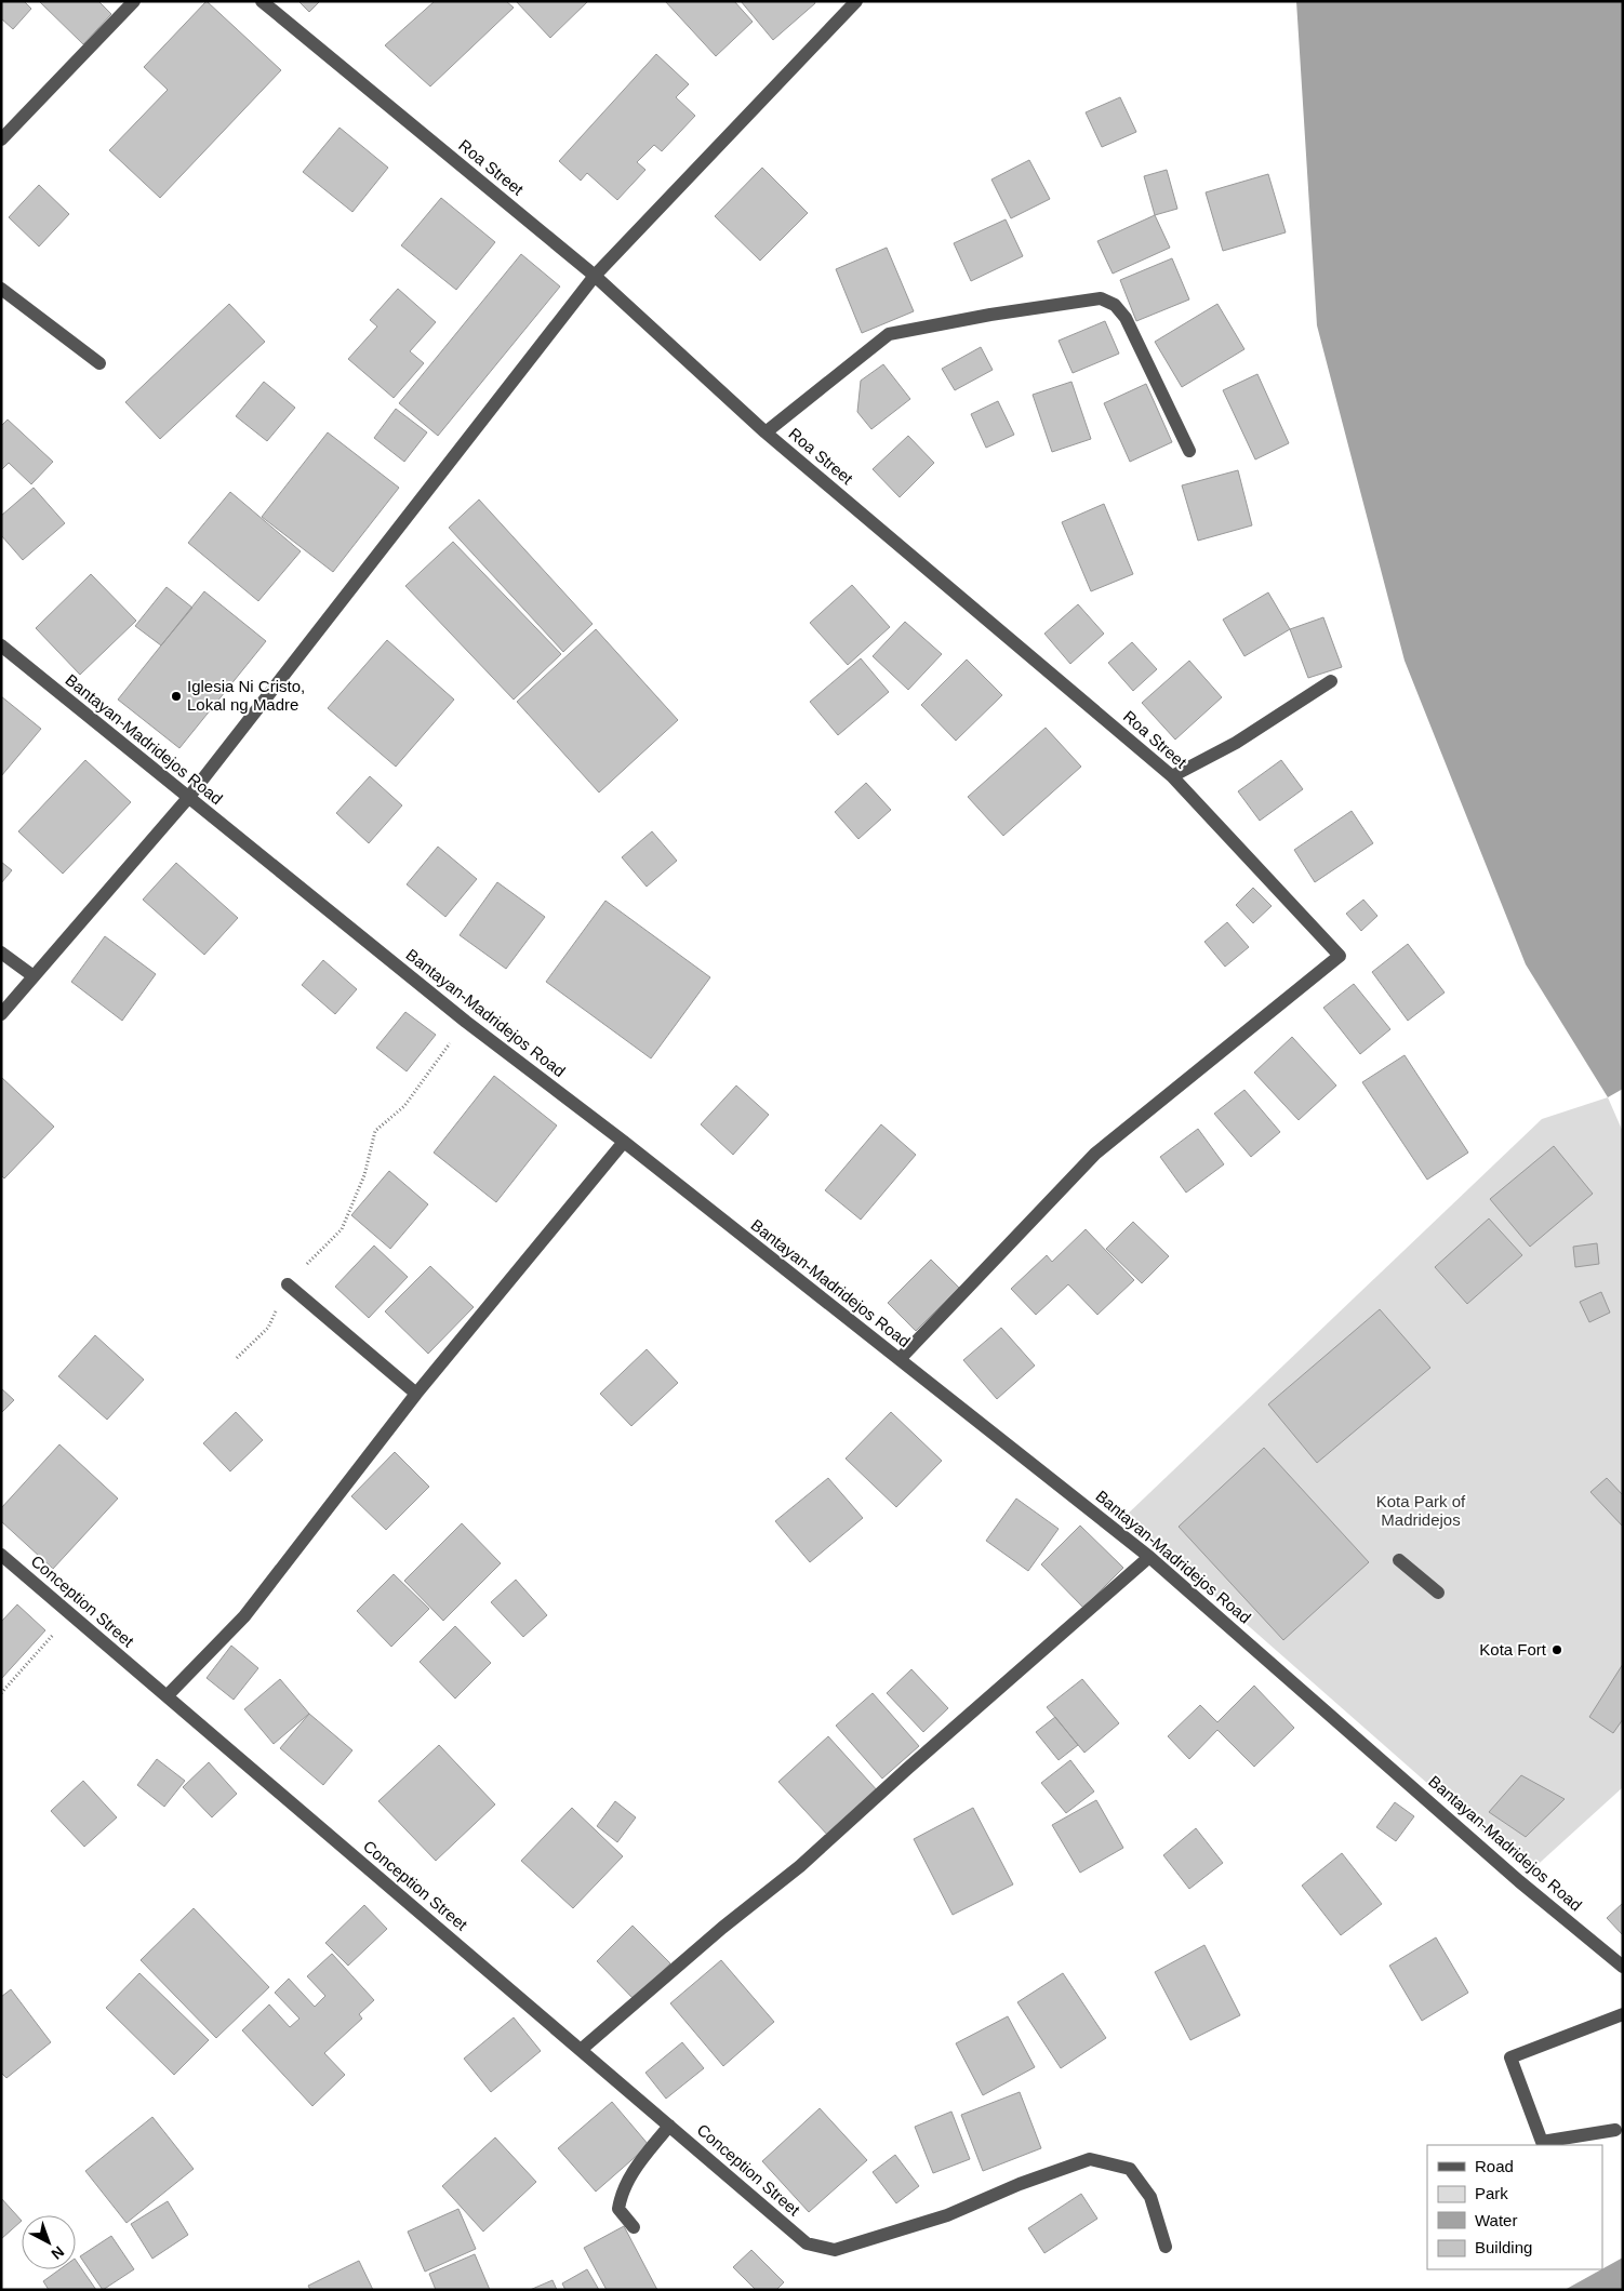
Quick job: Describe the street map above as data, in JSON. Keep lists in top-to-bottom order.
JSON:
{
  "streets": {
    "street": ["Roa Street", "Bantayan-Madridejos Road", "Conception Street"]
  },
  "crossings": [
    ["Roa Street", "Bantayan-Madridejos Road"]
  ],
  "parks": ["Kota Park of Madridejos"],
  "places": ["Iglesia Ni Cristo, Lokal ng Madre", "Kota Fort"],
  "legend": [
    "Road",
    "Park",
    "Water",
    "Building"
  ],
  "north": "bottom right"
}
